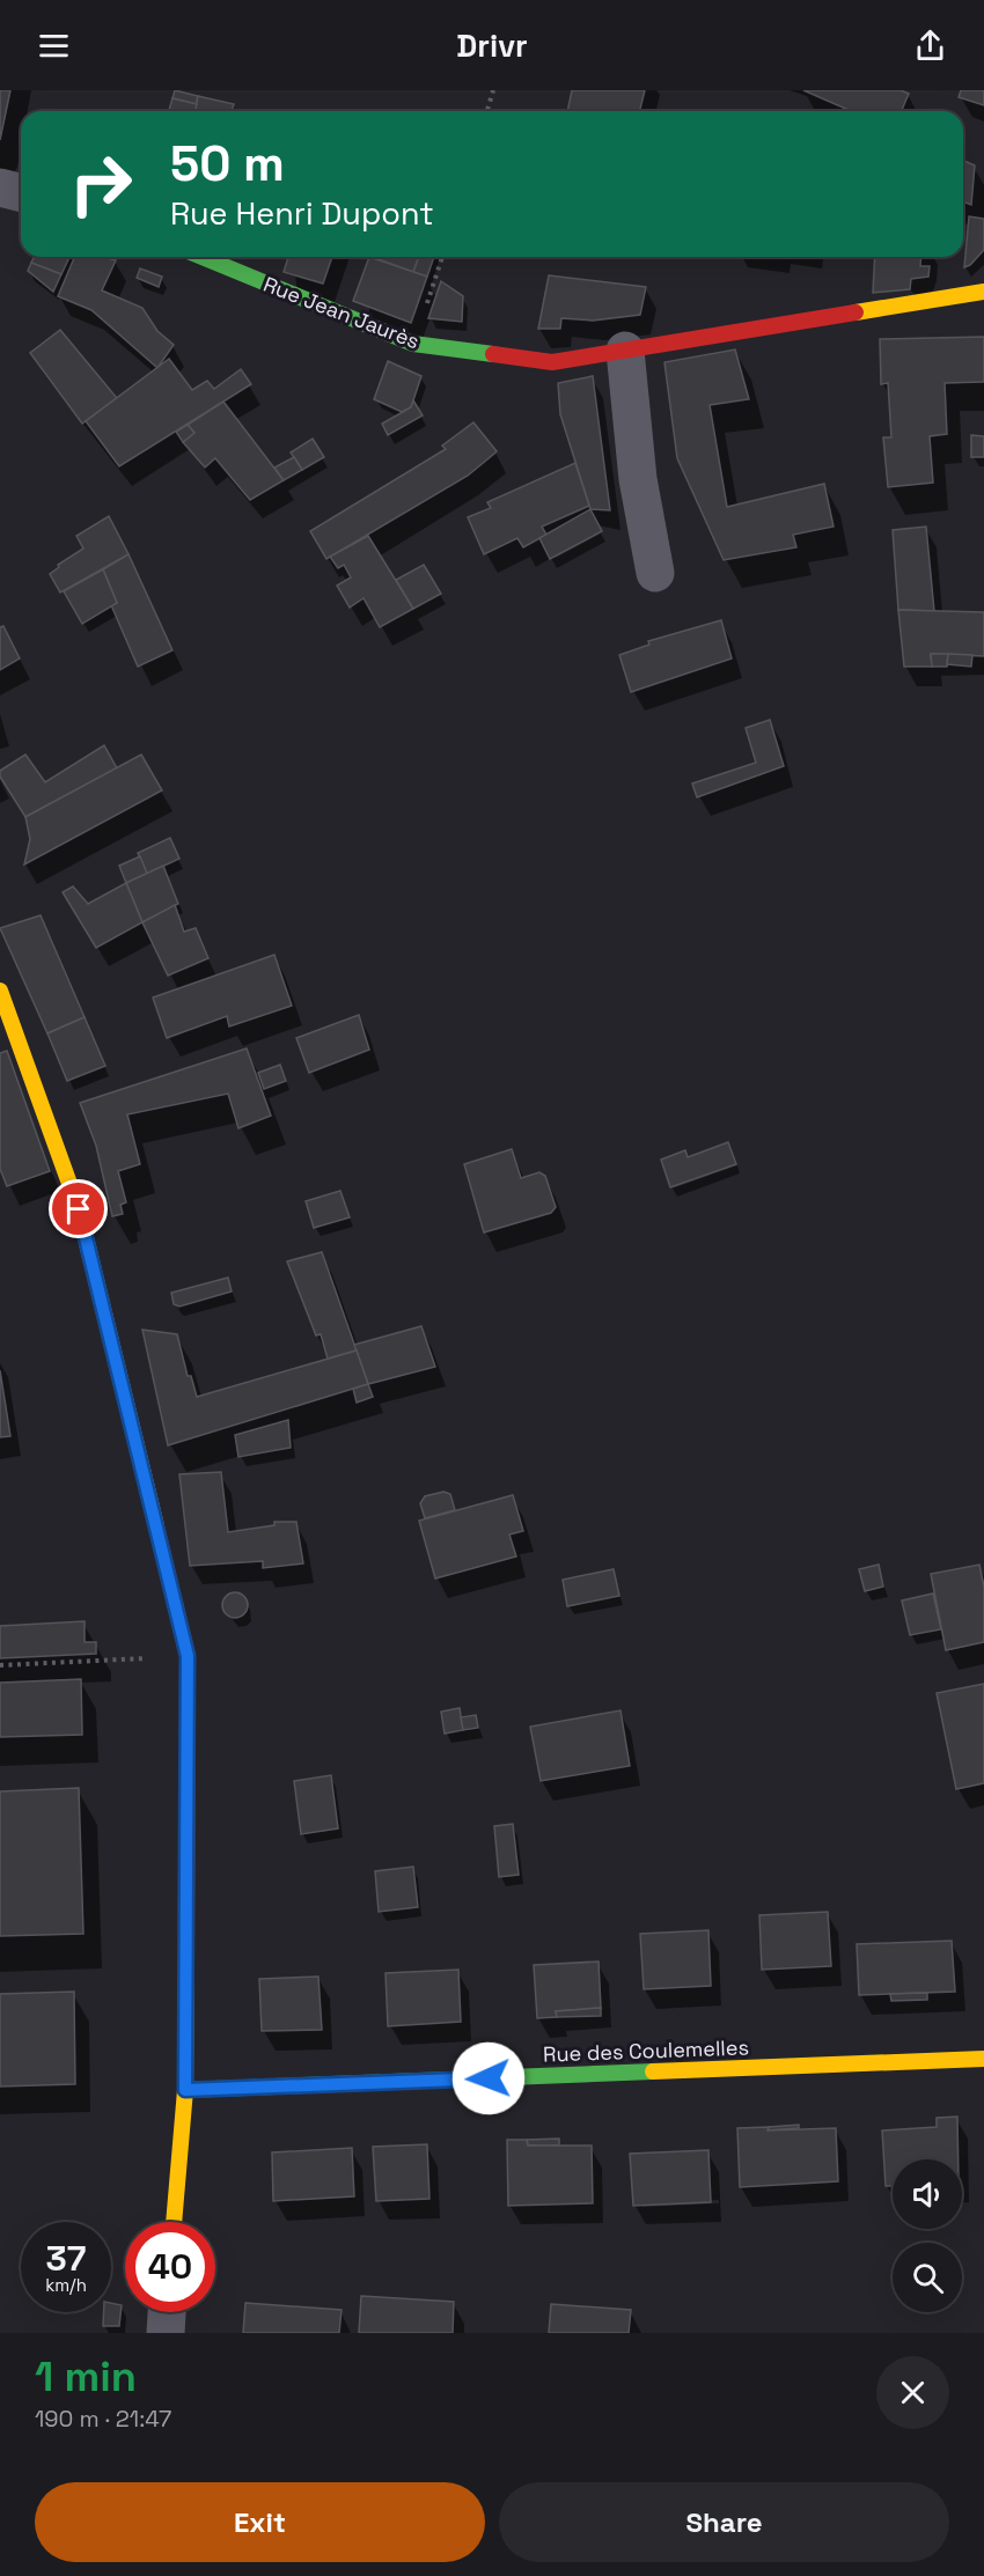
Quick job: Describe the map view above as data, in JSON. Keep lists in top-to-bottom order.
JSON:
{
  "streets": {
    "street": ["Rue Jean Jaurès", "Rue des Coulemelles"]
  },
  "page": {
    "header": "Drivr",
    "turn": ["50 m", "Rue Henri Dupont"],
    "speed": "37 km/h",
    "limit": "40",
    "heading": ["1 min", "190 m · 21:47"],
    "buttons": ["Exit", "Share"]
  }
}
